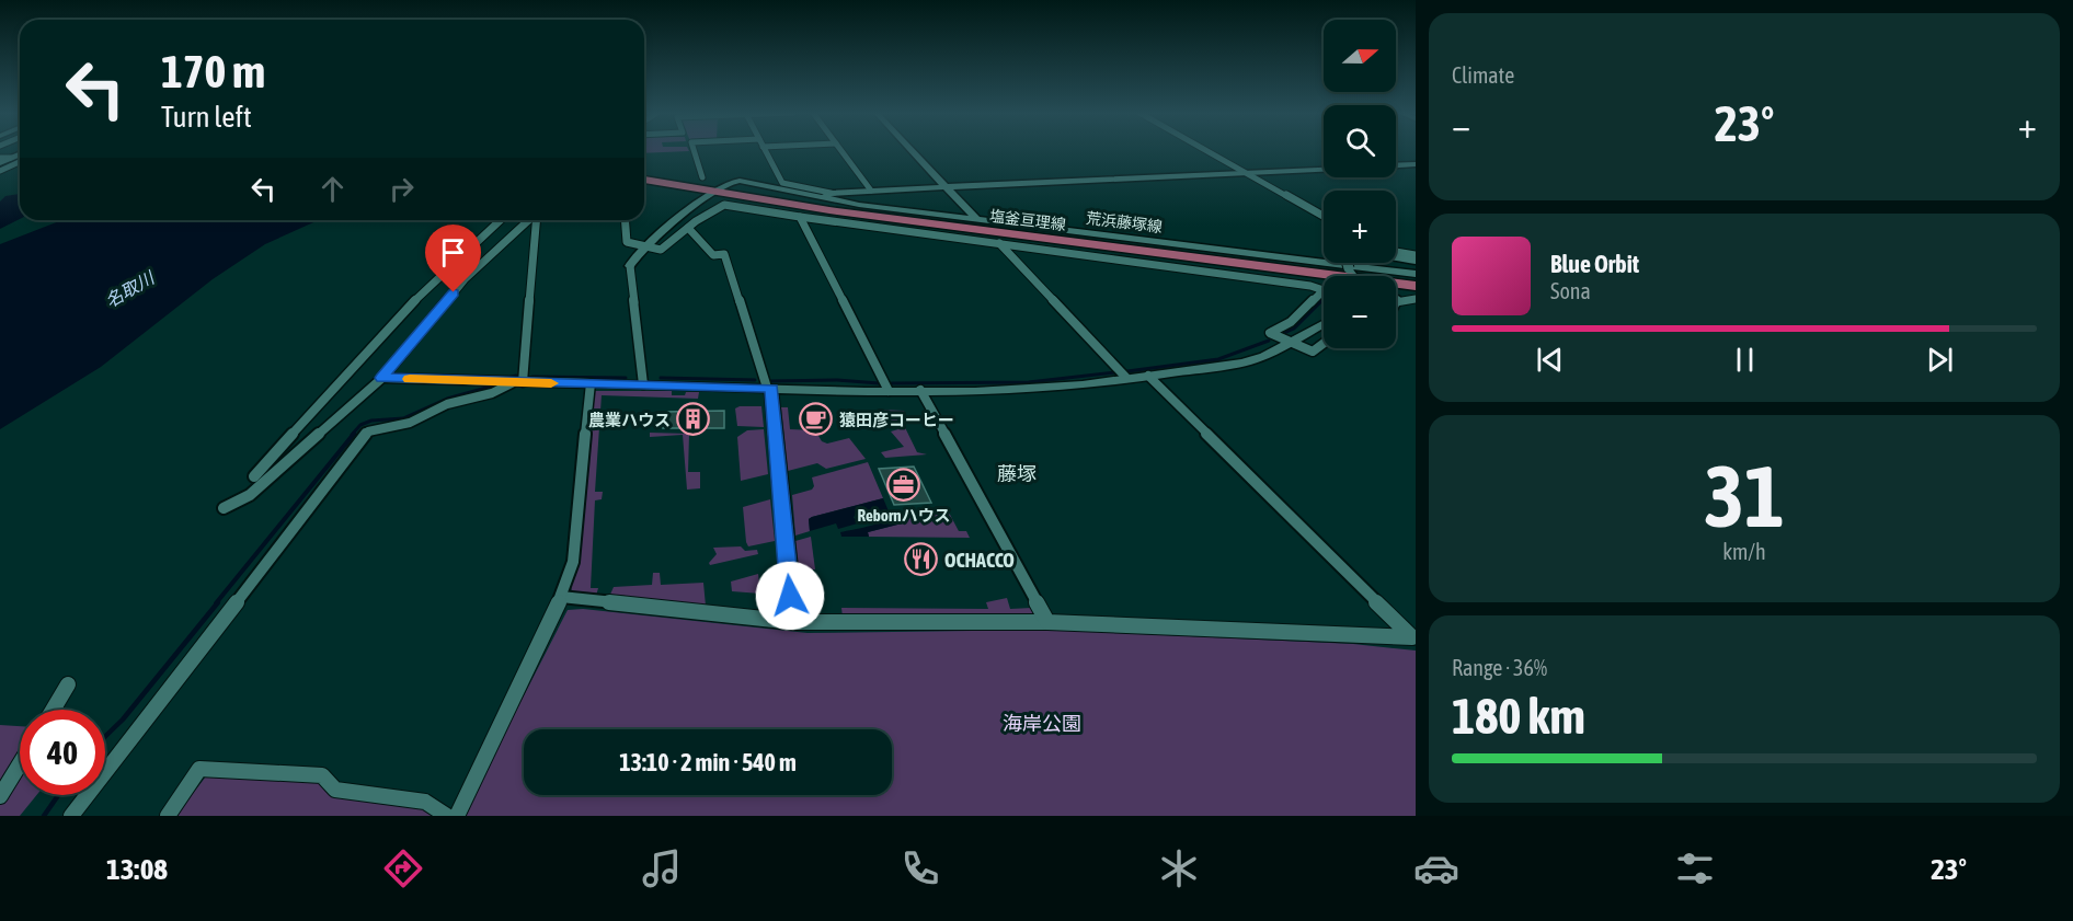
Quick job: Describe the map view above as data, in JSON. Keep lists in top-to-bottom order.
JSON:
{
  "streets": {
    "main road": ["塩釜亘理線"],
    "street": ["荒浜藤塚線"]
  },
  "crossings": [
    ["塩釜亘理線", "荒浜藤塚線"]
  ],
  "districts": ["藤塚"],
  "water": ["名取川"],
  "parks": ["海岸公園"],
  "places": {
    "building": ["農業ハウス"],
    "cafe": ["猿田彦コーヒー"],
    "office": ["Rebornハウス"],
    "restaurant": ["OCHACCO"]
  },
  "north": "right",
  "page": {
    "tile": [
      "Climate",
      ["31", "km/h"],
      ["Range · 36%", "180 km"]
    ],
    "map_buttons": ["+", "−"],
    "turn": ["170 m", "Turn left"],
    "heat": ["−", "23°", "+"],
    "song": ["Blue Orbit", "Sona"],
    "limit": "40",
    "trip": "13:10 · 2 min · 540 m",
    "tabs": ["13:08", "23°"]
  }
}
